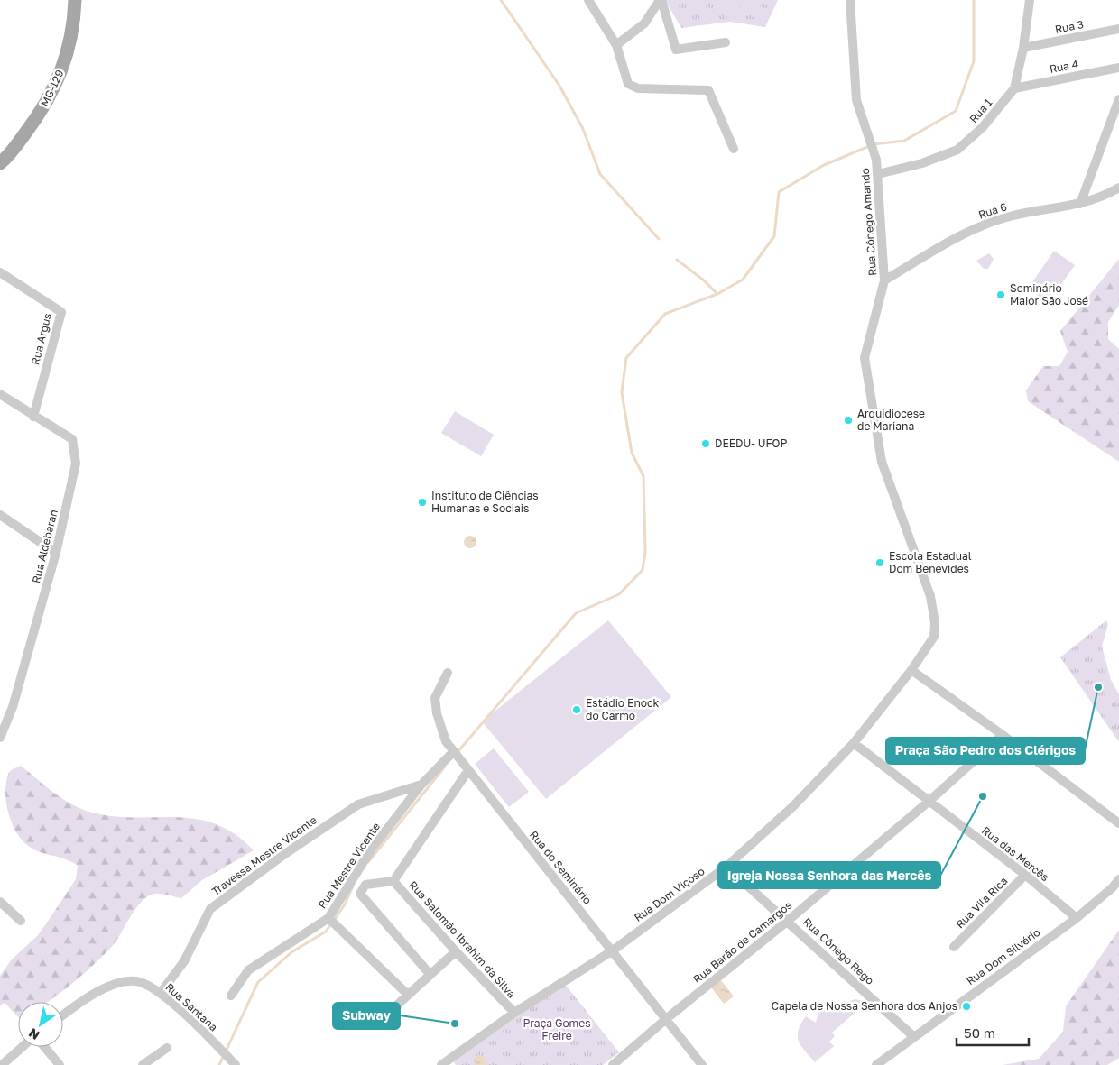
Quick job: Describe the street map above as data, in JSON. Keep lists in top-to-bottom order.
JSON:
{
  "streets": {
    "main road": ["MG-129"],
    "street": [
      "Rua 3",
      "Rua 4",
      "Rua 1",
      "Rua 6",
      "Rua Cônego Amando",
      "Rua Argus",
      "Rua Aldebaran",
      "Rua das Mercês",
      "Travessa Mestre Vicente",
      "Rua Mestre Vicente",
      "Rua do Seminário",
      "Rua Dom Viçoso",
      "Rua Vila Rica",
      "Rua Salomão Ibrahim da Silva",
      "Rua Barão de Camargos",
      "Rua Cônego Rego",
      "Rua Dom Silvério",
      "Rua Santana"
    ]
  },
  "crossings": [
    ["Rua 3", "Rua 1"],
    ["Rua 4", "Rua 1"],
    ["Rua 1", "Rua Cônego Amando"],
    ["Rua 6", "Rua Cônego Amando"],
    ["Rua Cônego Amando", "Rua Dom Viçoso"],
    ["Rua Argus", "Rua Aldebaran"],
    ["Rua das Mercês", "Rua Dom Viçoso"],
    ["Rua das Mercês", "Rua Vila Rica"],
    ["Rua das Mercês", "Rua Barão de Camargos"],
    ["Rua das Mercês", "Rua Dom Silvério"],
    ["Travessa Mestre Vicente", "Rua Mestre Vicente"],
    ["Travessa Mestre Vicente", "Rua Santana"],
    ["Rua Mestre Vicente", "Rua do Seminário"],
    ["Rua do Seminário", "Rua Dom Viçoso"],
    ["Rua do Seminário", "Rua Salomão Ibrahim da Silva"],
    ["Rua do Seminário", "Rua Barão de Camargos"],
    ["Rua Dom Viçoso", "Rua Salomão Ibrahim da Silva"],
    ["Rua Dom Viçoso", "Rua Cônego Rego"],
    ["Rua Barão de Camargos", "Rua Cônego Rego"],
    ["Rua Cônego Rego", "Rua Dom Silvério"]
  ],
  "parks": ["Praça Gomes Freire"],
  "places": [
    "Seminário Maior São José",
    "Arquidiocese de Mariana",
    "DEEDU- UFOP",
    "Instituto de Ciências Humanas e Sociais",
    "Escola Estadual Dom Benevides",
    "Praça São Pedro dos Clérigos",
    "Estádio Enock do Carmo",
    "Igreja Nossa Senhora das Mercês",
    "Capela de Nossa Senhora dos Anjos",
    "Subway"
  ],
  "scale_bar": "50 m",
  "north": "bottom left"
}
